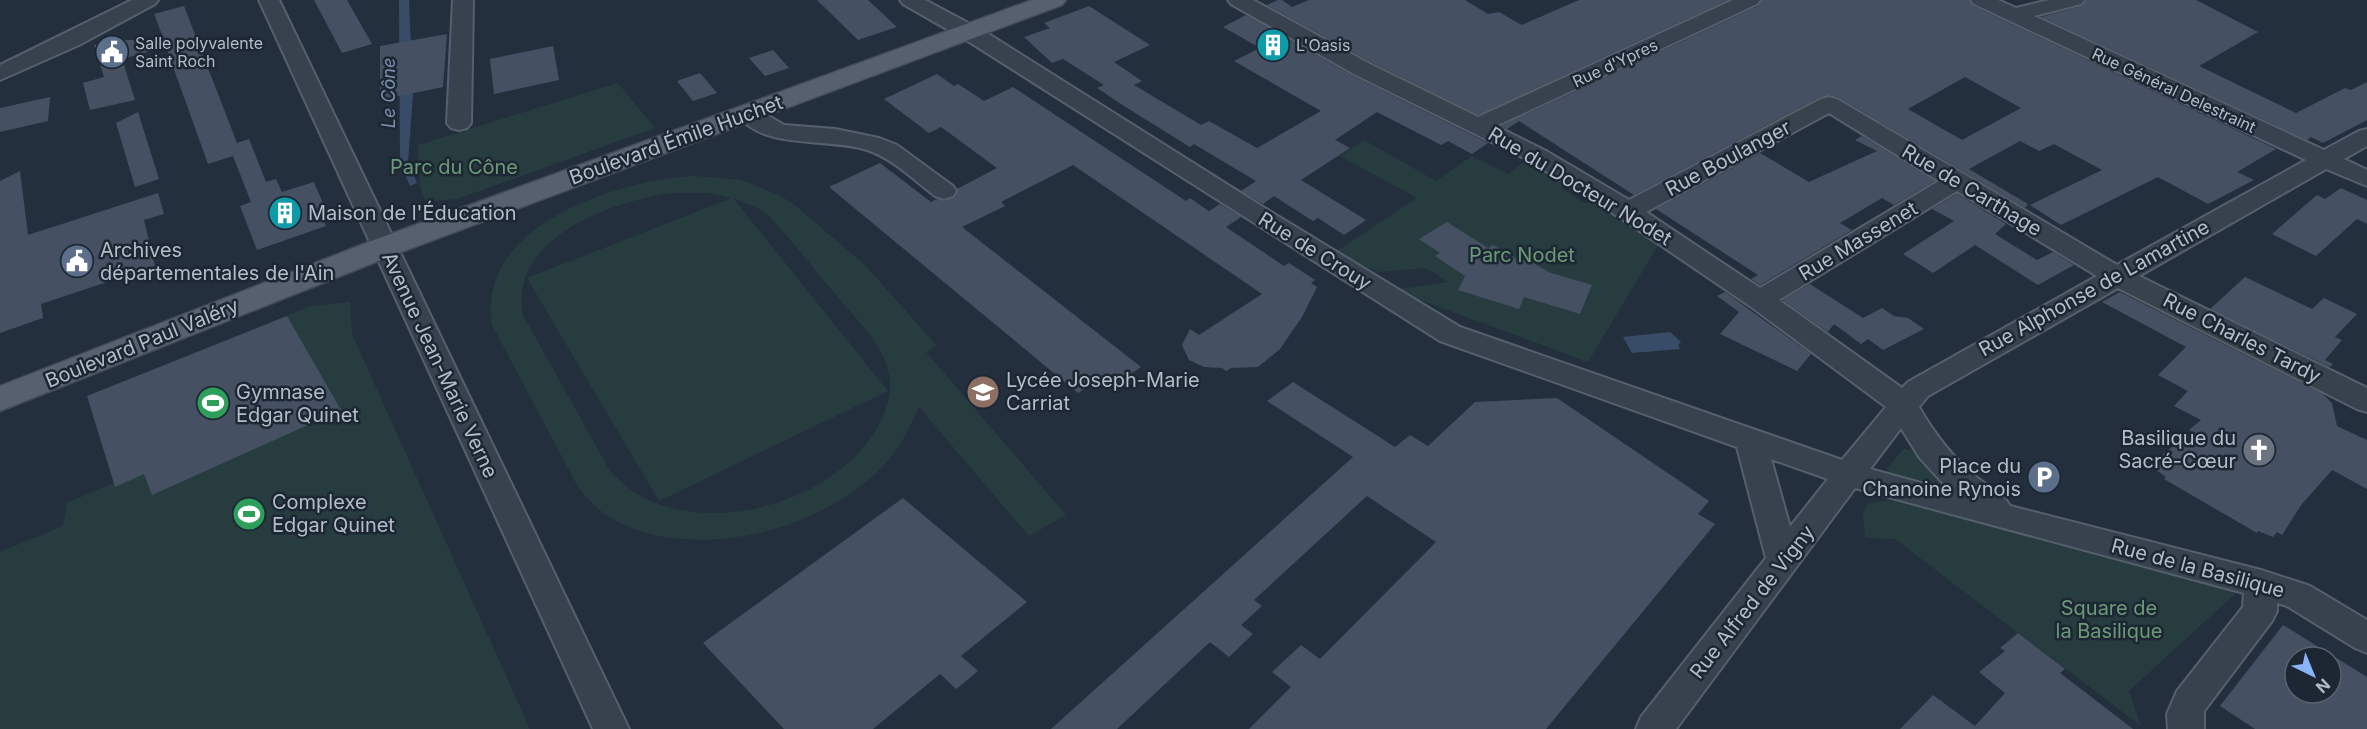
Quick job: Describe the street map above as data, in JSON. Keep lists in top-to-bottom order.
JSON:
{
  "streets": {
    "main road": ["Boulevard Émile Huchet", "Boulevard Paul Valéry"],
    "street": [
      "Rue d'Ypres",
      "Rue Général Delestraint",
      "Rue Boulanger",
      "Rue du Docteur Nodet",
      "Rue de Carthage",
      "Rue Massenet",
      "Rue de Crouy",
      "Rue Alphonse de Lamartine",
      "Rue Charles Tardy",
      "Avenue Jean-Marie Verne",
      "Rue de la Basilique",
      "Rue Alfred de Vigny"
    ]
  },
  "crossings": [
    ["Rue d'Ypres", "Rue du Docteur Nodet"],
    ["Rue Général Delestraint", "Rue Alphonse de Lamartine"],
    ["Boulevard Émile Huchet", "Rue de Crouy"],
    ["Boulevard Émile Huchet", "Boulevard Paul Valéry"],
    ["Boulevard Émile Huchet", "Avenue Jean-Marie Verne"],
    ["Rue Boulanger", "Rue du Docteur Nodet"],
    ["Rue Boulanger", "Rue de Carthage"],
    ["Rue du Docteur Nodet", "Rue Massenet"],
    ["Rue du Docteur Nodet", "Rue Alphonse de Lamartine"],
    ["Rue du Docteur Nodet", "Rue de la Basilique"],
    ["Rue de Carthage", "Rue Massenet"],
    ["Rue de Carthage", "Rue Alphonse de Lamartine"],
    ["Rue de Carthage", "Rue Charles Tardy"],
    ["Rue de Crouy", "Rue Alphonse de Lamartine"],
    ["Rue de Crouy", "Rue de la Basilique"],
    ["Rue de Crouy", "Rue Alfred de Vigny"],
    ["Rue Alphonse de Lamartine", "Rue Charles Tardy"],
    ["Rue Alphonse de Lamartine", "Rue de la Basilique"],
    ["Rue Alphonse de Lamartine", "Rue Alfred de Vigny"],
    ["Boulevard Paul Valéry", "Avenue Jean-Marie Verne"],
    ["Rue de la Basilique", "Rue Alfred de Vigny"]
  ],
  "water": ["Le Cône"],
  "parks": ["Parc du Cône", "Parc Nodet", "Square de la Basilique"],
  "places": {
    "building": ["L'Oasis", "Maison de l'Éducation"],
    "public building": ["Salle polyvalente Saint Roch", "Archives départementales de l'Ain"],
    "school or university": ["Lycée Joseph-Marie Carriat"],
    "sports": ["Gymnase Edgar Quinet", "Complexe Edgar Quinet"],
    "church": ["Basilique du Sacré-Cœur"],
    "parking": ["Place du Chanoine Rynois"]
  },
  "north": "bottom right"
}
